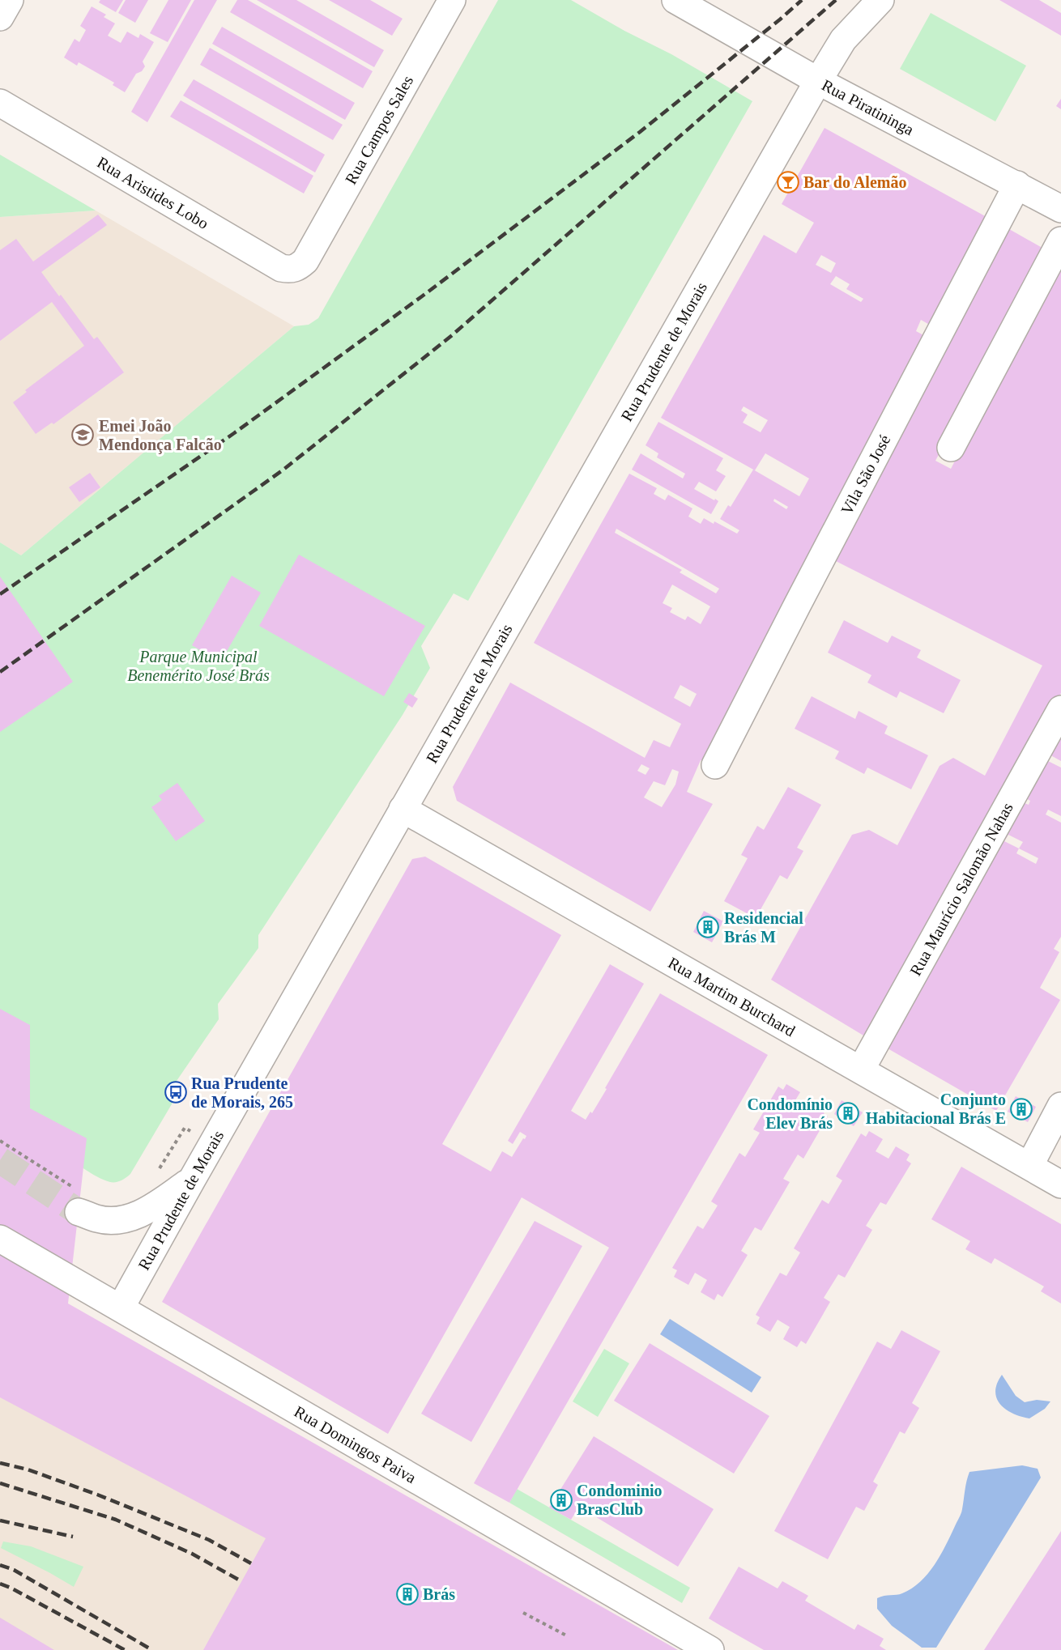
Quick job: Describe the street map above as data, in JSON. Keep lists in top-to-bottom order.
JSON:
{
  "streets": {
    "street": [
      "Rua Piratininga",
      "Rua Campos Sales",
      "Rua Aristides Lobo",
      "Rua Prudente de Morais",
      "Vila São José",
      "Rua Maurício Salomão Nahas",
      "Rua Martim Burchard",
      "Rua Domingos Paiva"
    ]
  },
  "crossings": [
    ["Rua Piratininga", "Rua Prudente de Morais"],
    ["Rua Piratininga", "Vila São José"],
    ["Rua Campos Sales", "Rua Aristides Lobo"],
    ["Rua Prudente de Morais", "Rua Martim Burchard"],
    ["Rua Prudente de Morais", "Rua Domingos Paiva"],
    ["Rua Maurício Salomão Nahas", "Rua Martim Burchard"]
  ],
  "parks": ["Parque Municipal Benemérito José Brás"],
  "places": {
    "bar": ["Bar do Alemão"],
    "school or university": ["Emei João Mendonça Falcão"],
    "building": [
      "Residencial Brás M",
      "Conjunto Habitacional Brás E",
      "Condomínio Elev Brás",
      "Condominio BrasClub",
      "Brás"
    ],
    "bus stop": ["Rua Prudente de Morais, 265"]
  }
}
